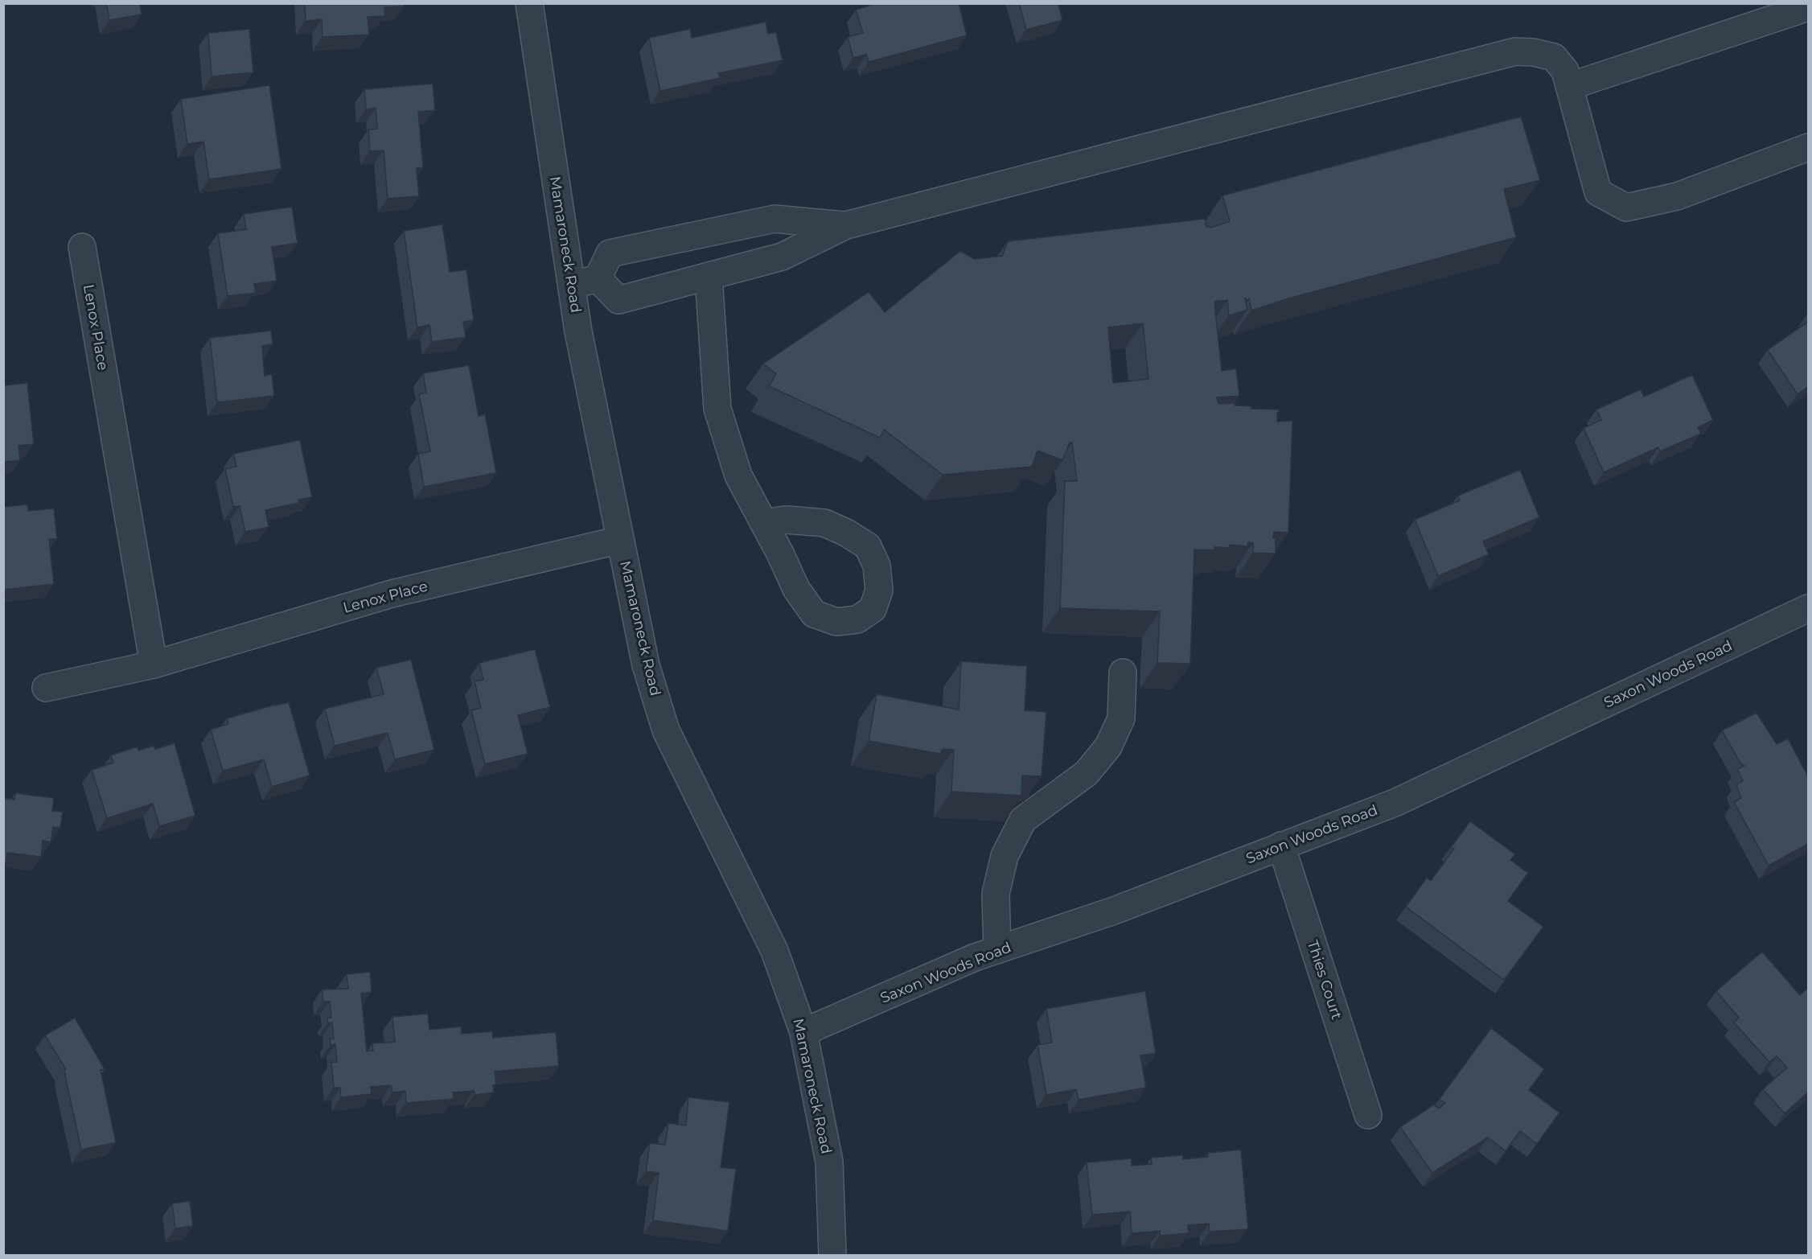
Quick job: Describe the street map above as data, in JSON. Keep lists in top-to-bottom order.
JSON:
{
  "streets": {
    "street": [
      "Mamaroneck Road",
      "Lenox Place",
      "Saxon Woods Road",
      "Thies Court"
    ]
  },
  "crossings": [
    ["Mamaroneck Road", "Lenox Place"],
    ["Mamaroneck Road", "Saxon Woods Road"],
    ["Saxon Woods Road", "Thies Court"]
  ]
}
